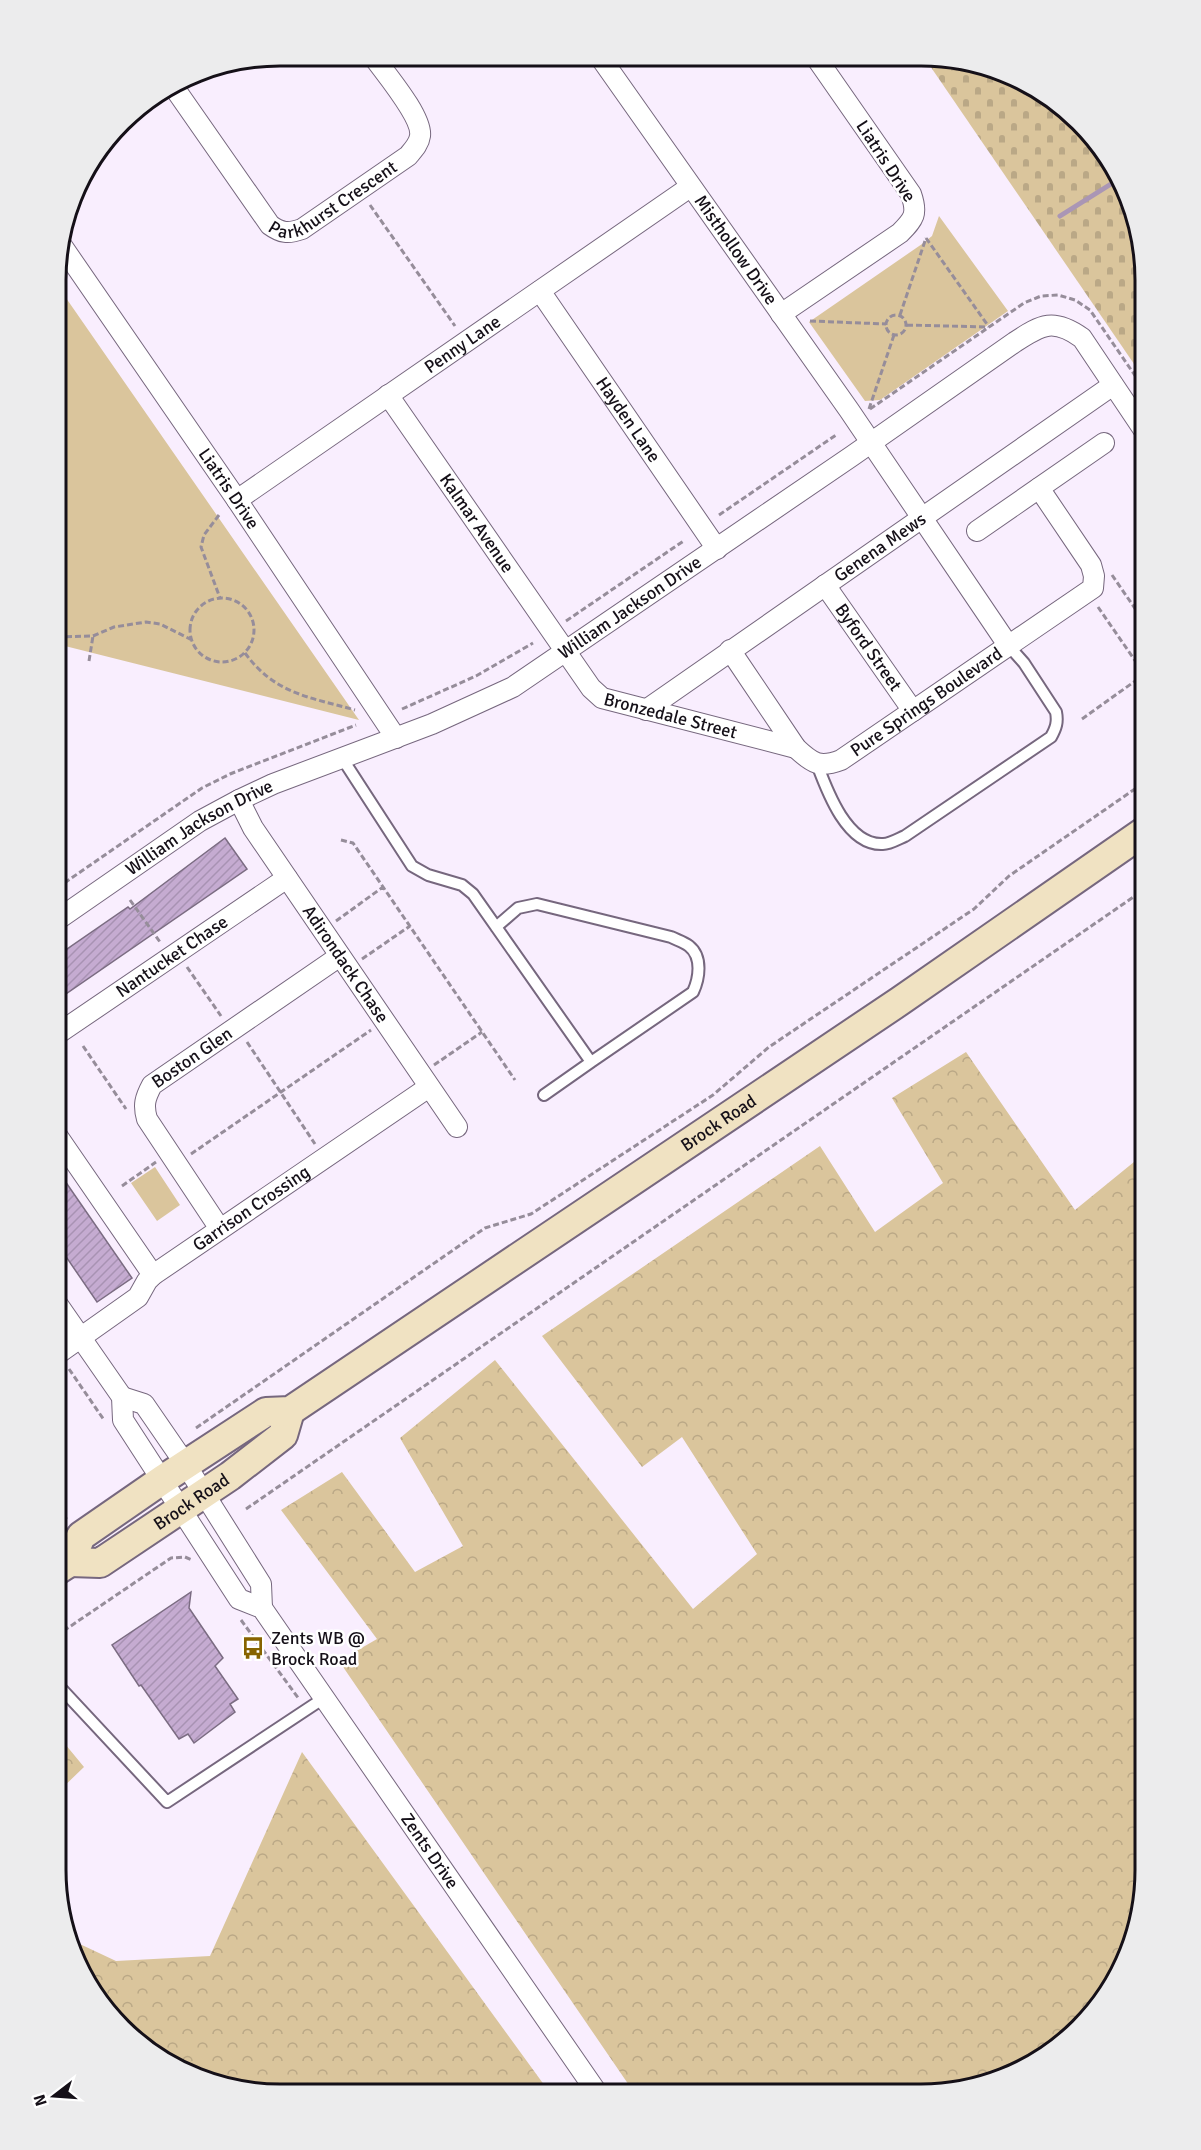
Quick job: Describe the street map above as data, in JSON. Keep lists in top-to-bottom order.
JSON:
{
  "streets": {
    "main road": ["Brock Road"],
    "street": [
      "Liatris Drive",
      "Parkhurst Crescent",
      "Misthollow Drive",
      "Penny Lane",
      "Hayden Lane",
      "Kalmar Avenue",
      "Genena Mews",
      "William Jackson Drive",
      "Byford Street",
      "Pure Springs Boulevard",
      "Bronzedale Street",
      "Nantucket Chase",
      "Adirondack Chase",
      "Boston Glen",
      "Garrison Crossing",
      "Zents Drive"
    ]
  },
  "crossings": [
    ["Liatris Drive", "Misthollow Drive"],
    ["Liatris Drive", "Penny Lane"],
    ["Liatris Drive", "William Jackson Drive"],
    ["Misthollow Drive", "Penny Lane"],
    ["Misthollow Drive", "William Jackson Drive"],
    ["Misthollow Drive", "Pure Springs Boulevard"],
    ["Penny Lane", "Hayden Lane"],
    ["Penny Lane", "Kalmar Avenue"],
    ["Hayden Lane", "William Jackson Drive"],
    ["Kalmar Avenue", "William Jackson Drive"],
    ["Kalmar Avenue", "Bronzedale Street"],
    ["Genena Mews", "William Jackson Drive"],
    ["Genena Mews", "Byford Street"],
    ["Genena Mews", "Pure Springs Boulevard"],
    ["Genena Mews", "Bronzedale Street"],
    ["William Jackson Drive", "Pure Springs Boulevard"],
    ["William Jackson Drive", "Bronzedale Street"],
    ["William Jackson Drive", "Adirondack Chase"],
    ["Byford Street", "Pure Springs Boulevard"],
    ["Nantucket Chase", "Adirondack Chase"],
    ["Adirondack Chase", "Boston Glen"],
    ["Adirondack Chase", "Garrison Crossing"],
    ["Boston Glen", "Garrison Crossing"],
    ["Brock Road", "Zents Drive"]
  ],
  "places": {
    "bus stop": ["Zents WB @ Brock Road"]
  },
  "north": "left"
}
